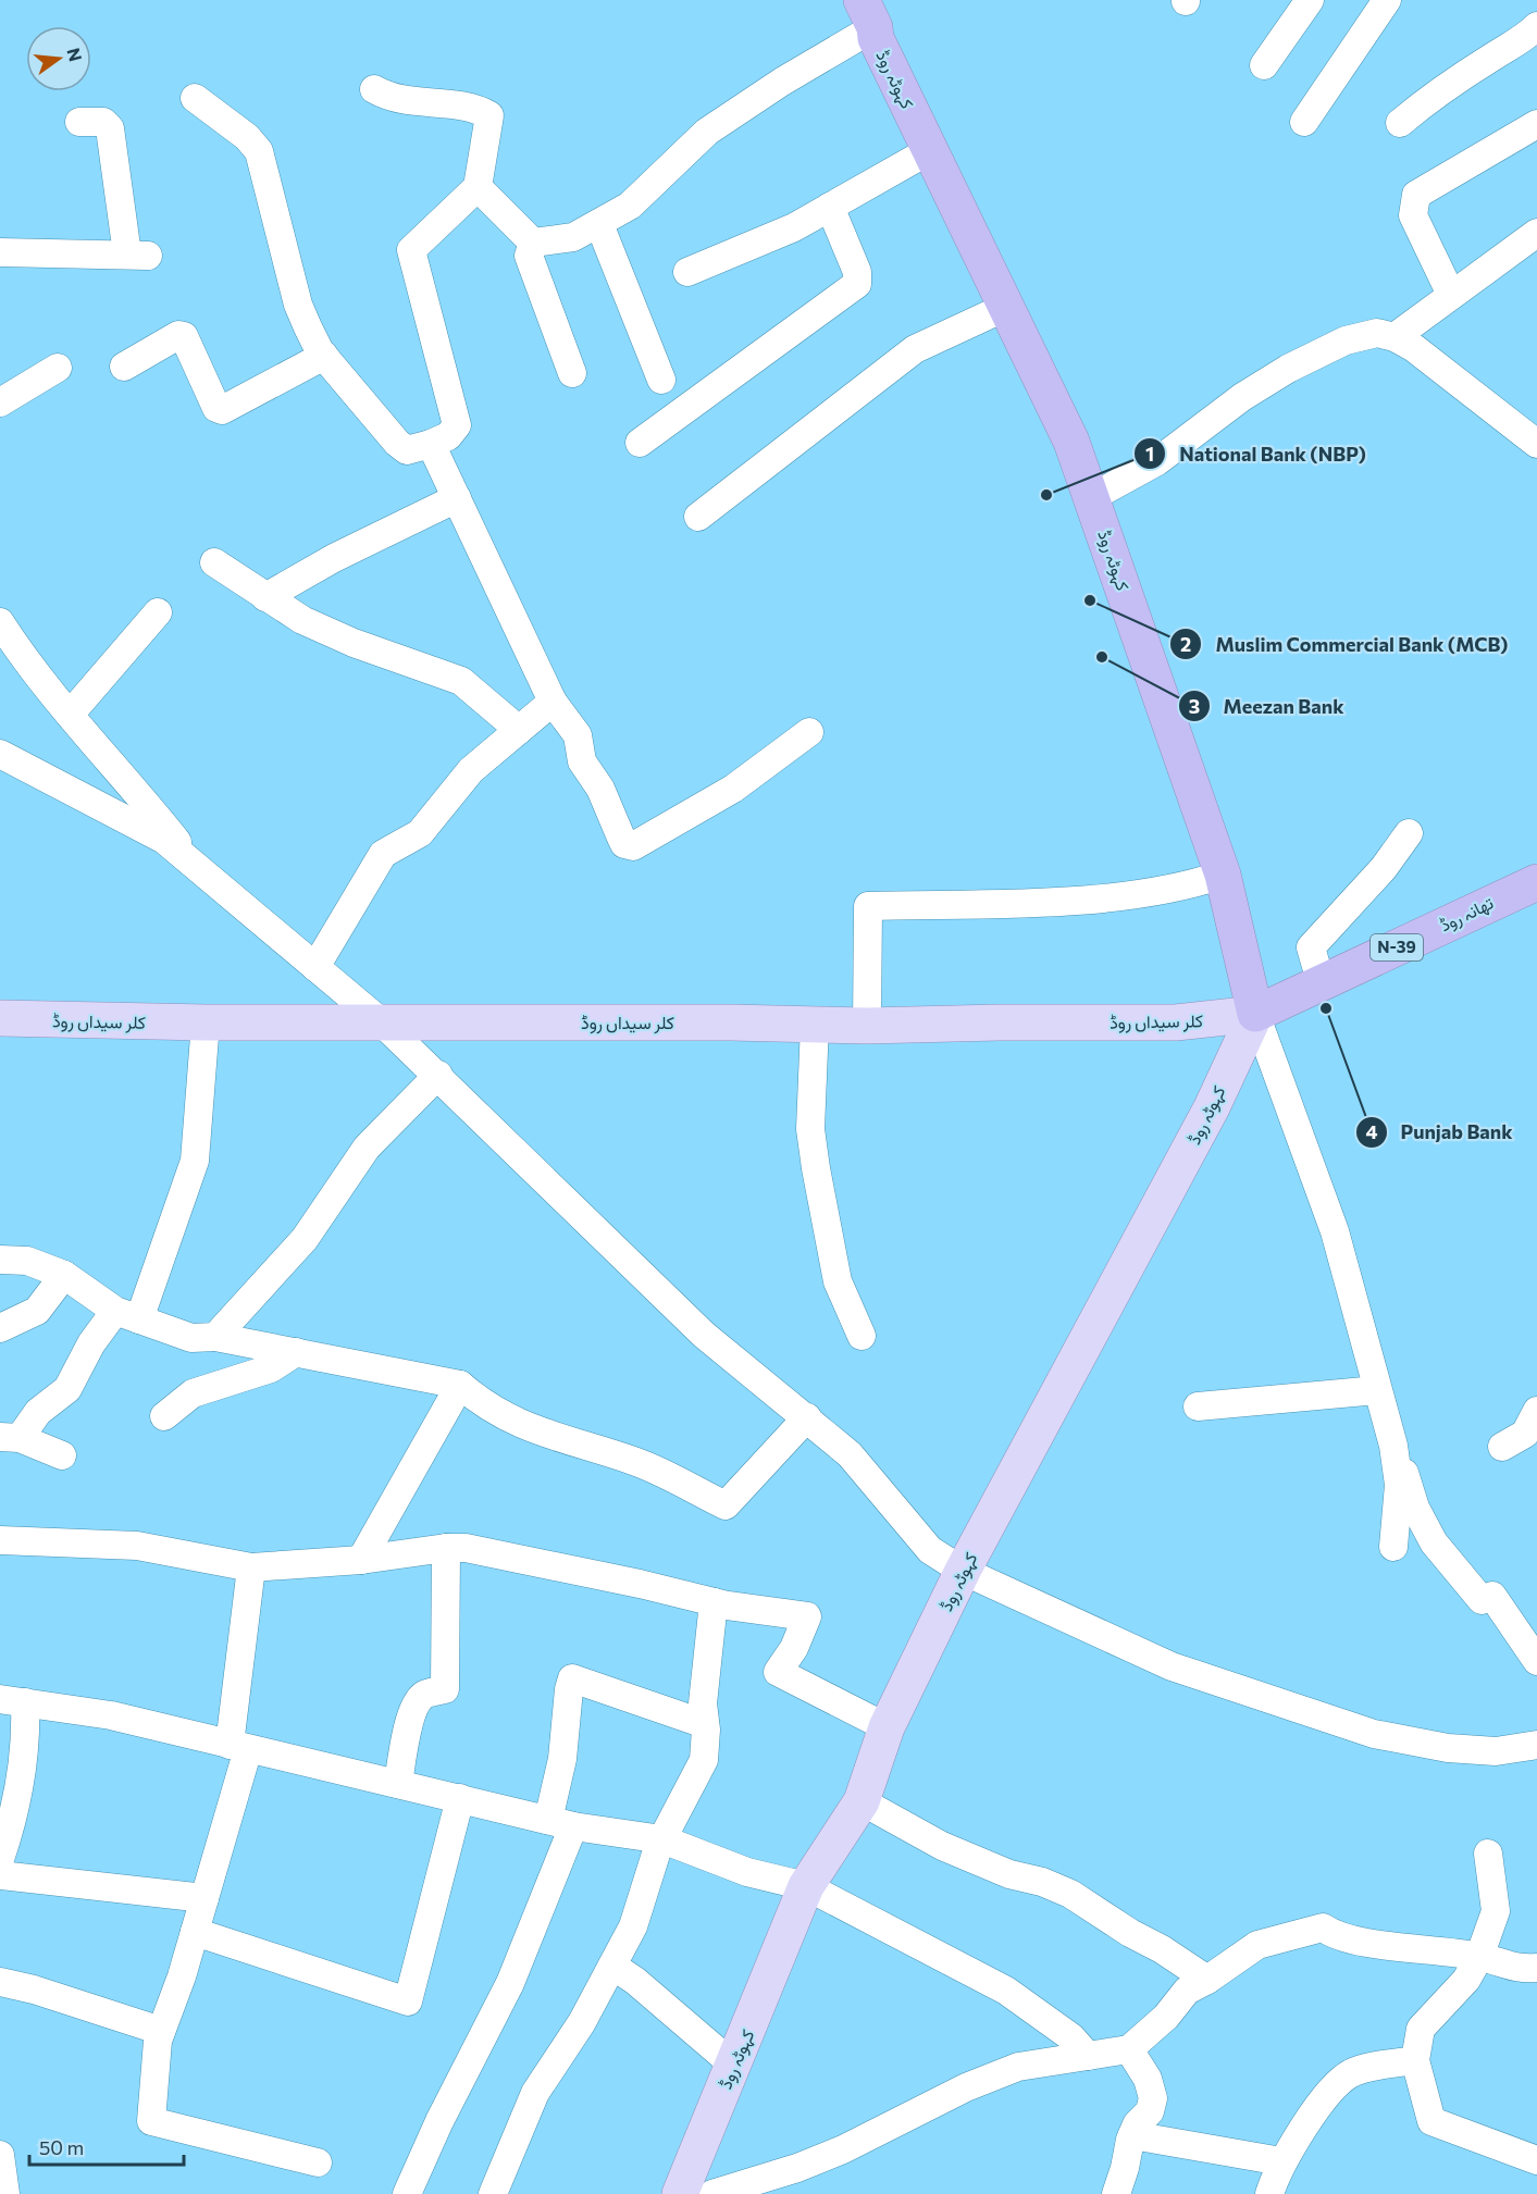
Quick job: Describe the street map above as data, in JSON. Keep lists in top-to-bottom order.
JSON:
{
  "streets": {
    "highway": ["کہوٹہ روڈ", "تھانہ روڈ", "N-39"],
    "main road": ["کلر سیداں روڈ"]
  },
  "crossings": [
    ["کہوٹہ روڈ", "تھانہ روڈ"],
    ["کہوٹہ روڈ", "کلر سیداں روڈ"],
    ["تھانہ روڈ", "کلر سیداں روڈ"]
  ],
  "places": [
    "National Bank (NBP)",
    "Muslim Commercial Bank (MCB)",
    "Meezan Bank",
    "Punjab Bank"
  ],
  "scale_bar": "50 m",
  "north": "right"
}
